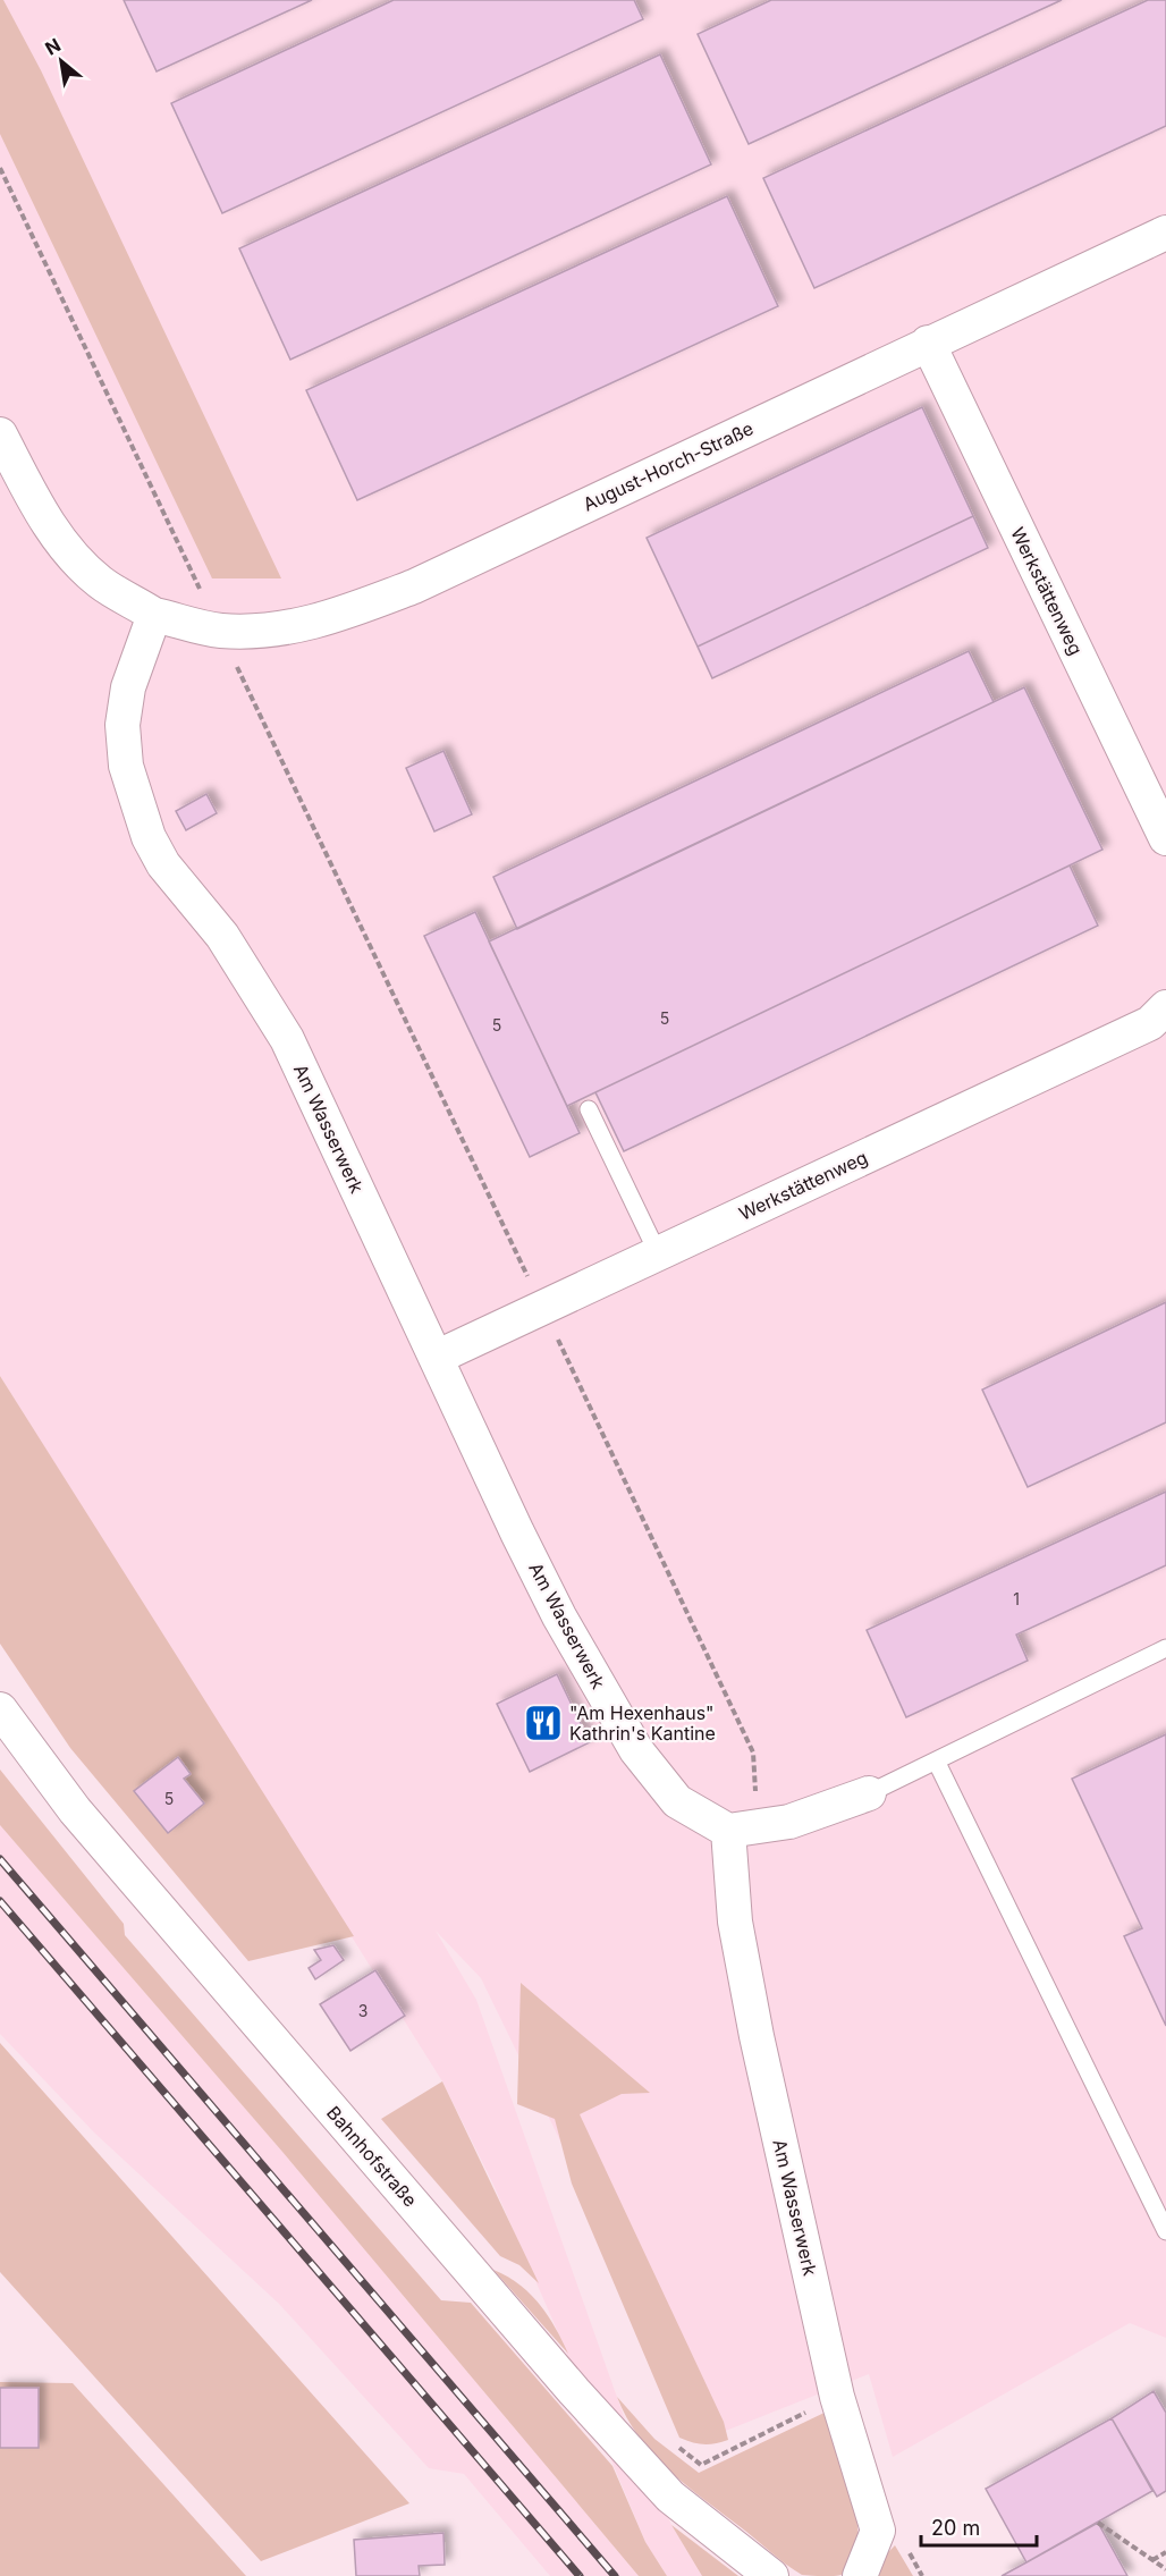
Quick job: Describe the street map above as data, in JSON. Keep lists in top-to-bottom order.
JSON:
{
  "streets": {
    "street": [
      "August-Horch-Straße",
      "Werkstättenweg",
      "Am Wasserwerk",
      "Bahnhofstraße"
    ]
  },
  "crossings": [
    ["August-Horch-Straße", "Werkstättenweg"],
    ["August-Horch-Straße", "Am Wasserwerk"],
    ["Werkstättenweg", "Am Wasserwerk"]
  ],
  "places": {
    "restaurant": ["\"Am Hexenhaus\" Kathrin's Kantine"]
  },
  "house_numbers": [
    "5",
    "5",
    "1",
    "5",
    "3"
  ],
  "scale_bar": "20 m",
  "north": "top left"
}
